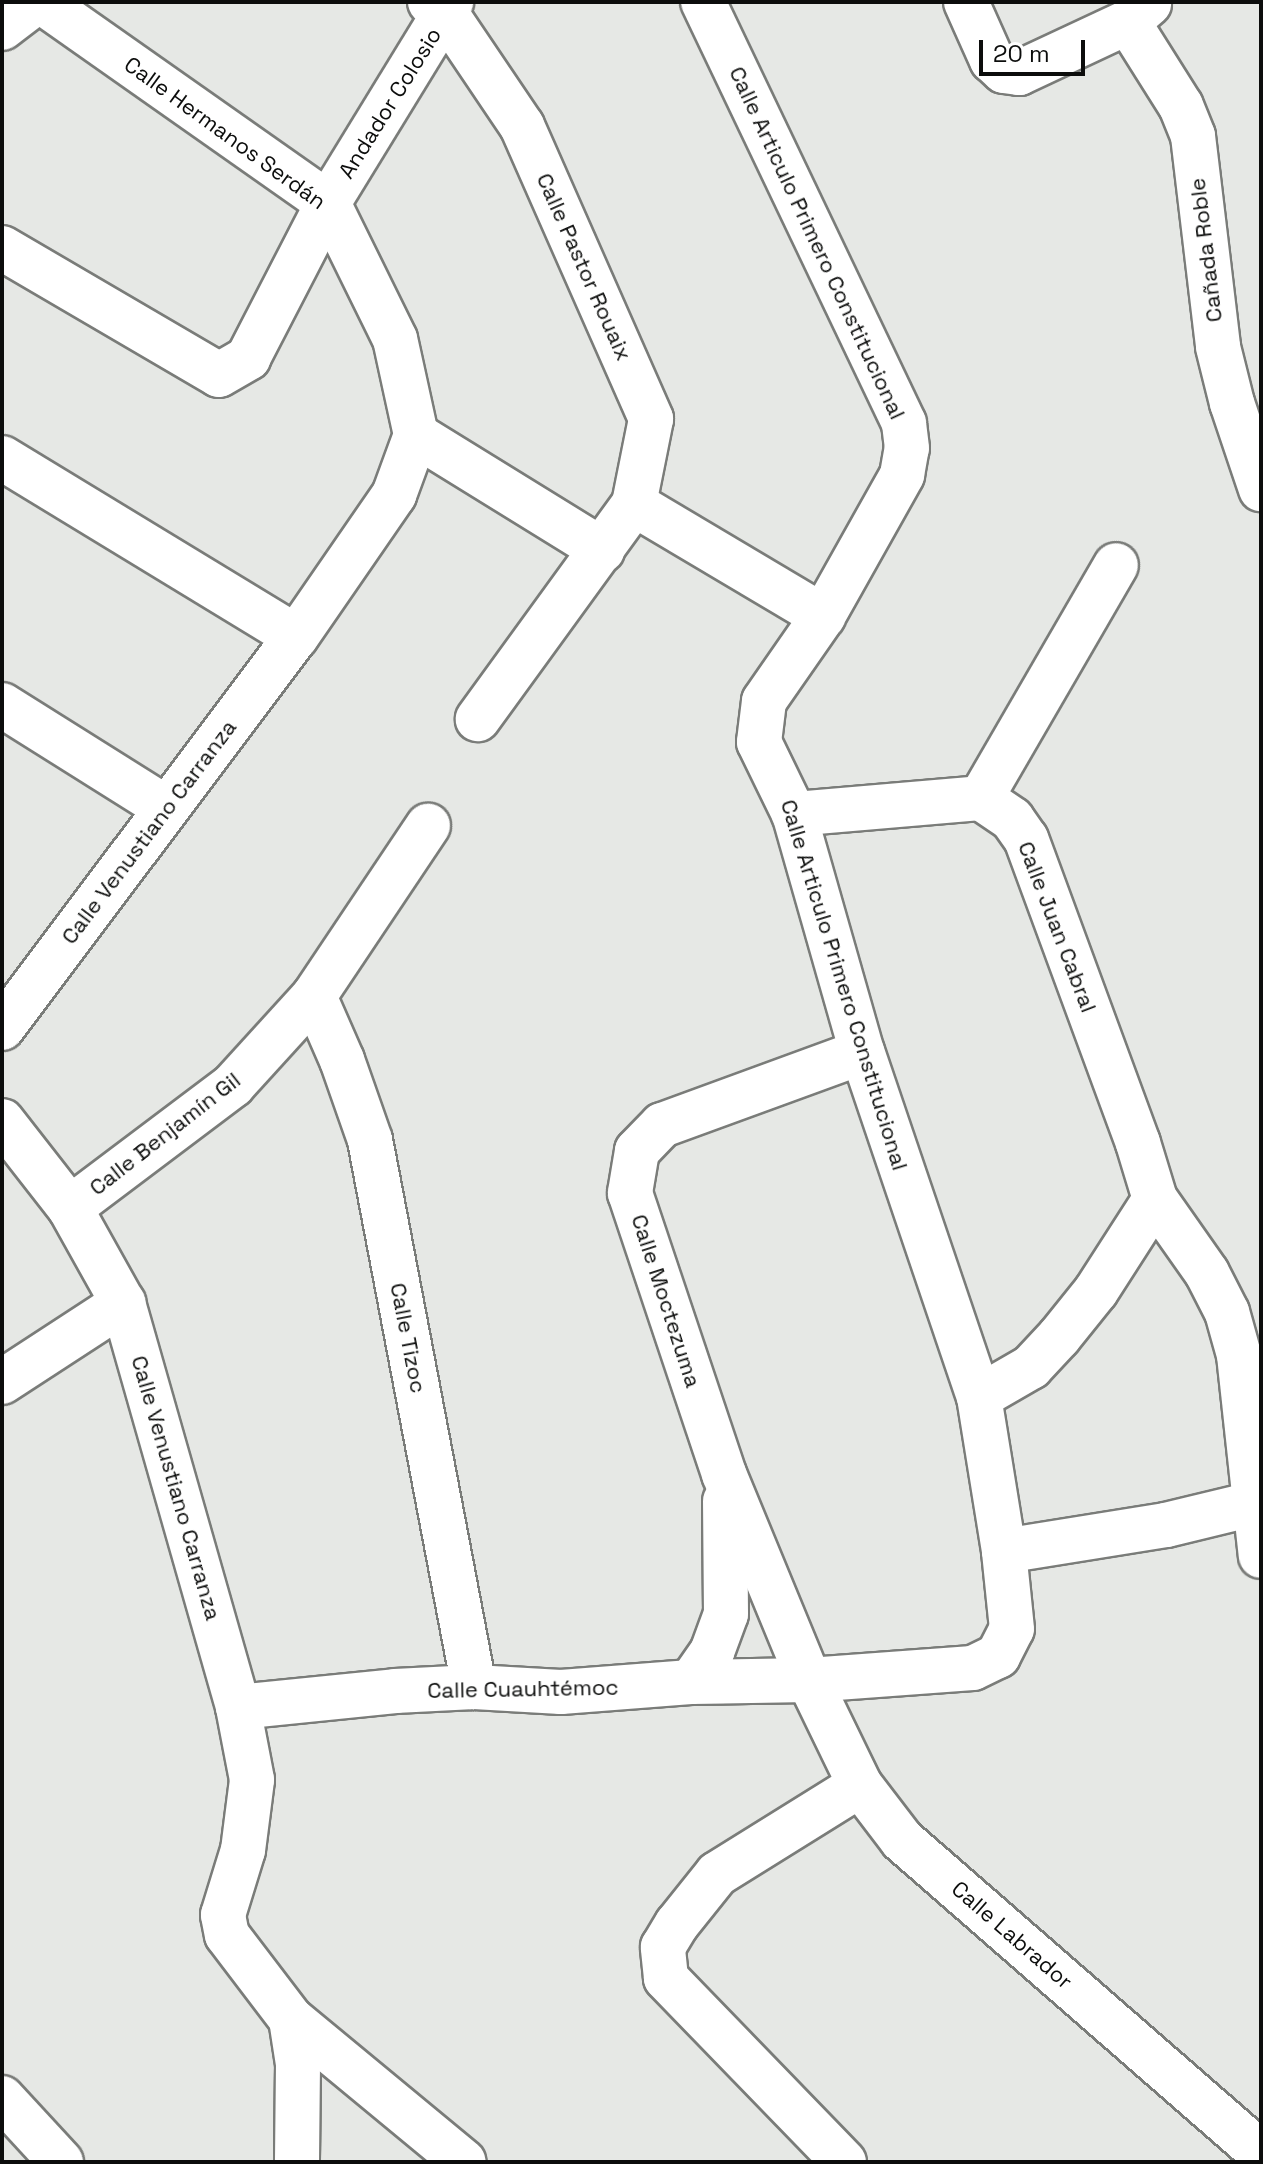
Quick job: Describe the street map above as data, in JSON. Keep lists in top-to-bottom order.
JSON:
{
  "streets": {
    "street": [
      "Andador Colosio",
      "Calle Hermanos Serdán",
      "Calle Articulo Primero Constitucional",
      "Cañada Roble",
      "Calle Pastor Rouaix",
      "Calle Venustiano Carranza",
      "Calle Juan Cabral",
      "Calle Benjamín Gil",
      "Calle Moctezuma",
      "Calle Tizoc",
      "Calle Cuauhtémoc",
      "Calle Labrador"
    ]
  },
  "crossings": [
    ["Andador Colosio", "Calle Hermanos Serdán"],
    ["Andador Colosio", "Calle Pastor Rouaix"],
    ["Calle Articulo Primero Constitucional", "Calle Moctezuma"],
    ["Calle Articulo Primero Constitucional", "Calle Cuauhtémoc"],
    ["Calle Venustiano Carranza", "Calle Benjamín Gil"],
    ["Calle Venustiano Carranza", "Calle Cuauhtémoc"],
    ["Calle Benjamín Gil", "Calle Tizoc"],
    ["Calle Moctezuma", "Calle Cuauhtémoc"],
    ["Calle Moctezuma", "Calle Labrador"],
    ["Calle Tizoc", "Calle Cuauhtémoc"],
    ["Calle Cuauhtémoc", "Calle Labrador"]
  ],
  "scale_bar": "20 m"
}
